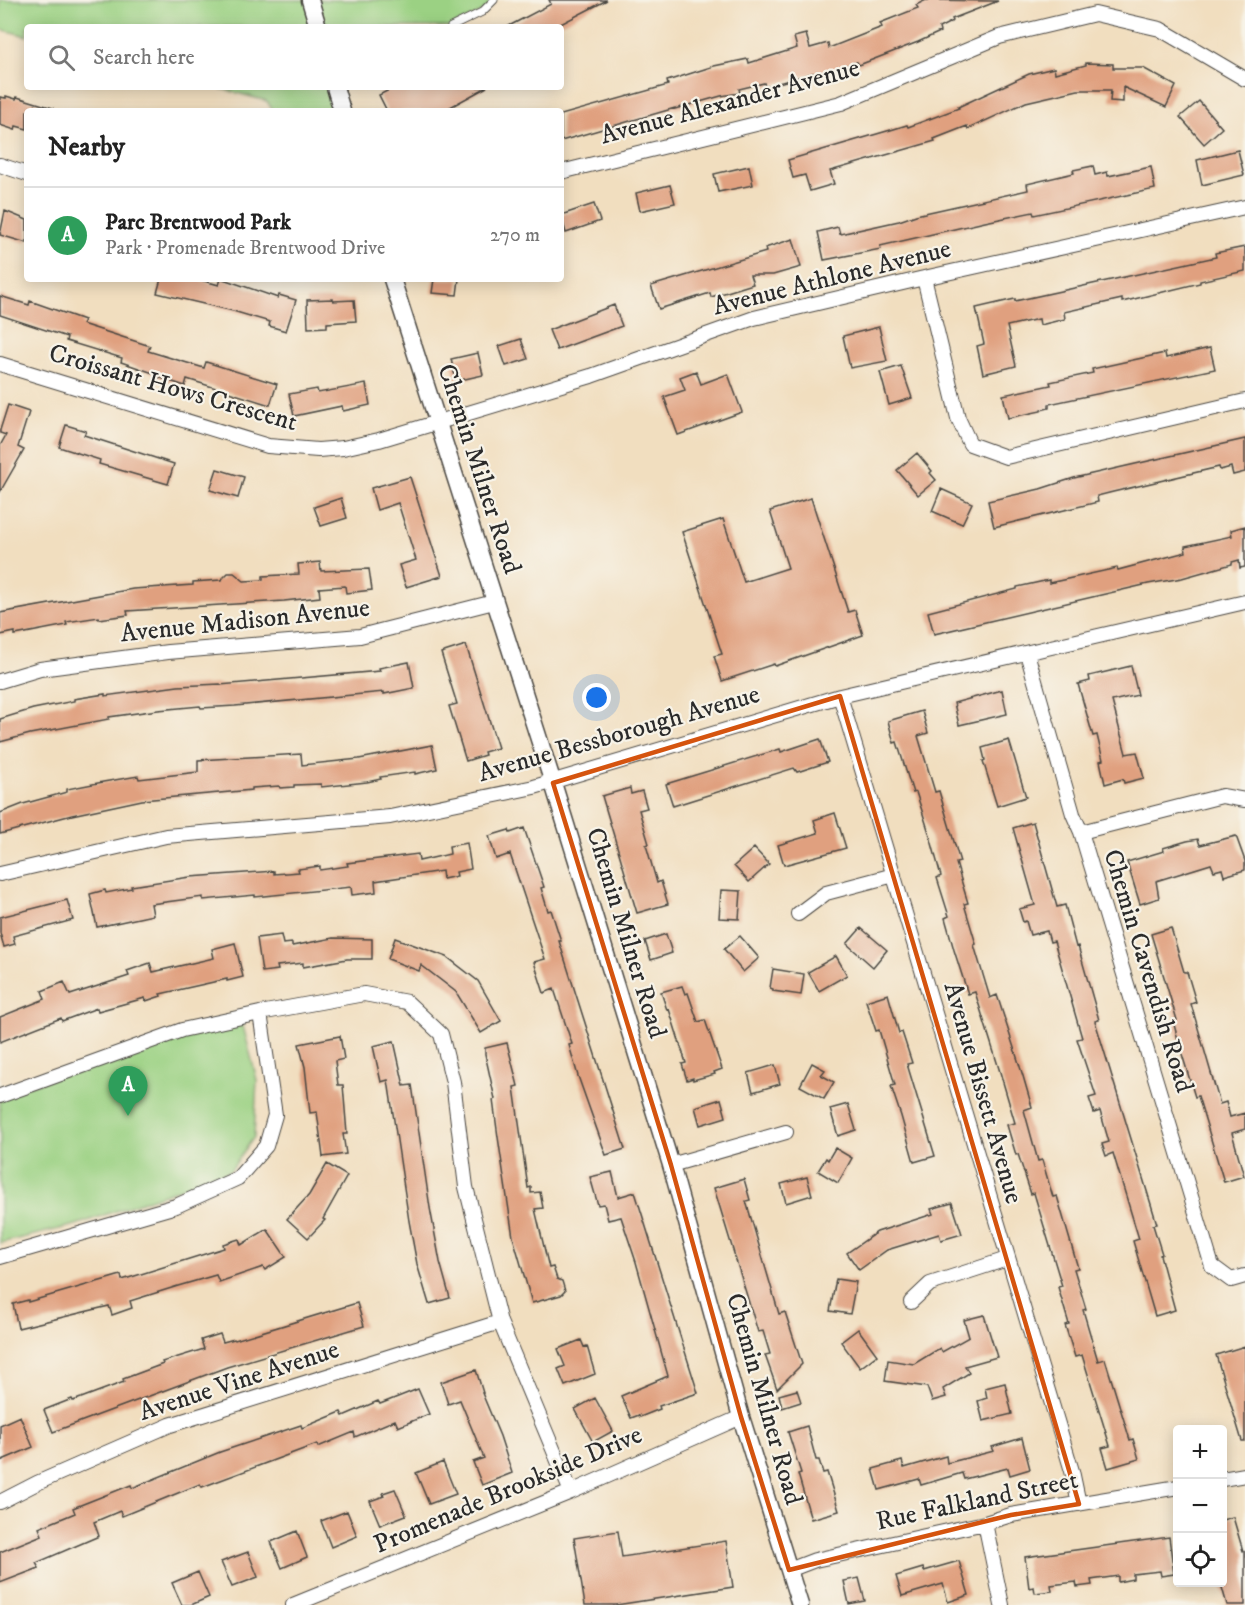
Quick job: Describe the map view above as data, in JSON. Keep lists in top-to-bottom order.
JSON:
{
  "streets": {
    "street": [
      "Avenue Alexander Avenue",
      "Avenue Athlone Avenue",
      "Croissant Hows Crescent",
      "Chemin Milner Road",
      "Avenue Madison Avenue",
      "Avenue Bessborough Avenue",
      "Chemin Cavendish Road",
      "Avenue Bissett Avenue",
      "Avenue Vine Avenue",
      "Promenade Brookside Drive",
      "Rue Falkland Street"
    ]
  },
  "crossings": [
    ["Avenue Athlone Avenue", "Croissant Hows Crescent"],
    ["Avenue Athlone Avenue", "Chemin Milner Road"],
    ["Croissant Hows Crescent", "Chemin Milner Road"],
    ["Chemin Milner Road", "Avenue Madison Avenue"],
    ["Chemin Milner Road", "Avenue Bessborough Avenue"],
    ["Chemin Milner Road", "Promenade Brookside Drive"],
    ["Chemin Milner Road", "Rue Falkland Street"],
    ["Avenue Bessborough Avenue", "Chemin Cavendish Road"],
    ["Avenue Bessborough Avenue", "Avenue Bissett Avenue"],
    ["Avenue Bissett Avenue", "Rue Falkland Street"]
  ],
  "page": {
    "search": "Search here",
    "heading": "Nearby",
    "list": [
      {
        "mark": "A",
        "name": "Parc Brentwood Park",
        "note": "Park · Promenade Brentwood Drive",
        "value": "270 m"
      }
    ],
    "pins": "A",
    "map_buttons": ["+", "−"]
  }
}
